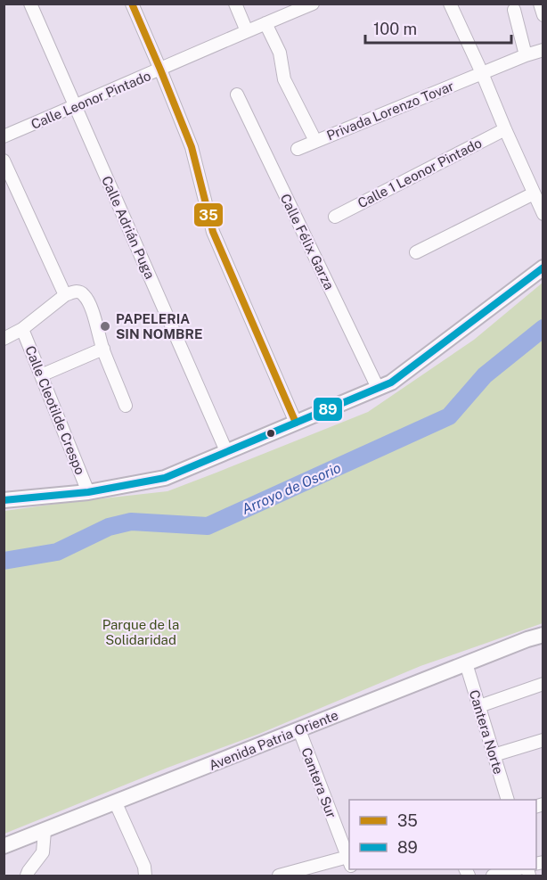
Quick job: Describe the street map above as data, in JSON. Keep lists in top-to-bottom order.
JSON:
{
  "streets": {
    "street": [
      "Calle Leonor Pintado",
      "Privada Lorenzo Tovar",
      "Calle 1 Leonor Pintado",
      "Calle Adrián Puga",
      "Calle Félix Garza",
      "Calle Cleotilde Crespo",
      "Cantera Norte",
      "Avenida Patria Oriente",
      "Cantera Sur"
    ]
  },
  "crossings": [
    ["Calle Leonor Pintado", "Calle Adrián Puga"],
    ["Cantera Norte", "Avenida Patria Oriente"],
    ["Avenida Patria Oriente", "Cantera Sur"]
  ],
  "water": ["Arroyo de Osorio"],
  "parks": ["Parque de la Solidaridad"],
  "places": ["PAPELERIA SIN NOMBRE"],
  "lines": ["transit line 35", "transit line 89"],
  "legend": ["35", "89"],
  "scale_bar": "100 m"
}
